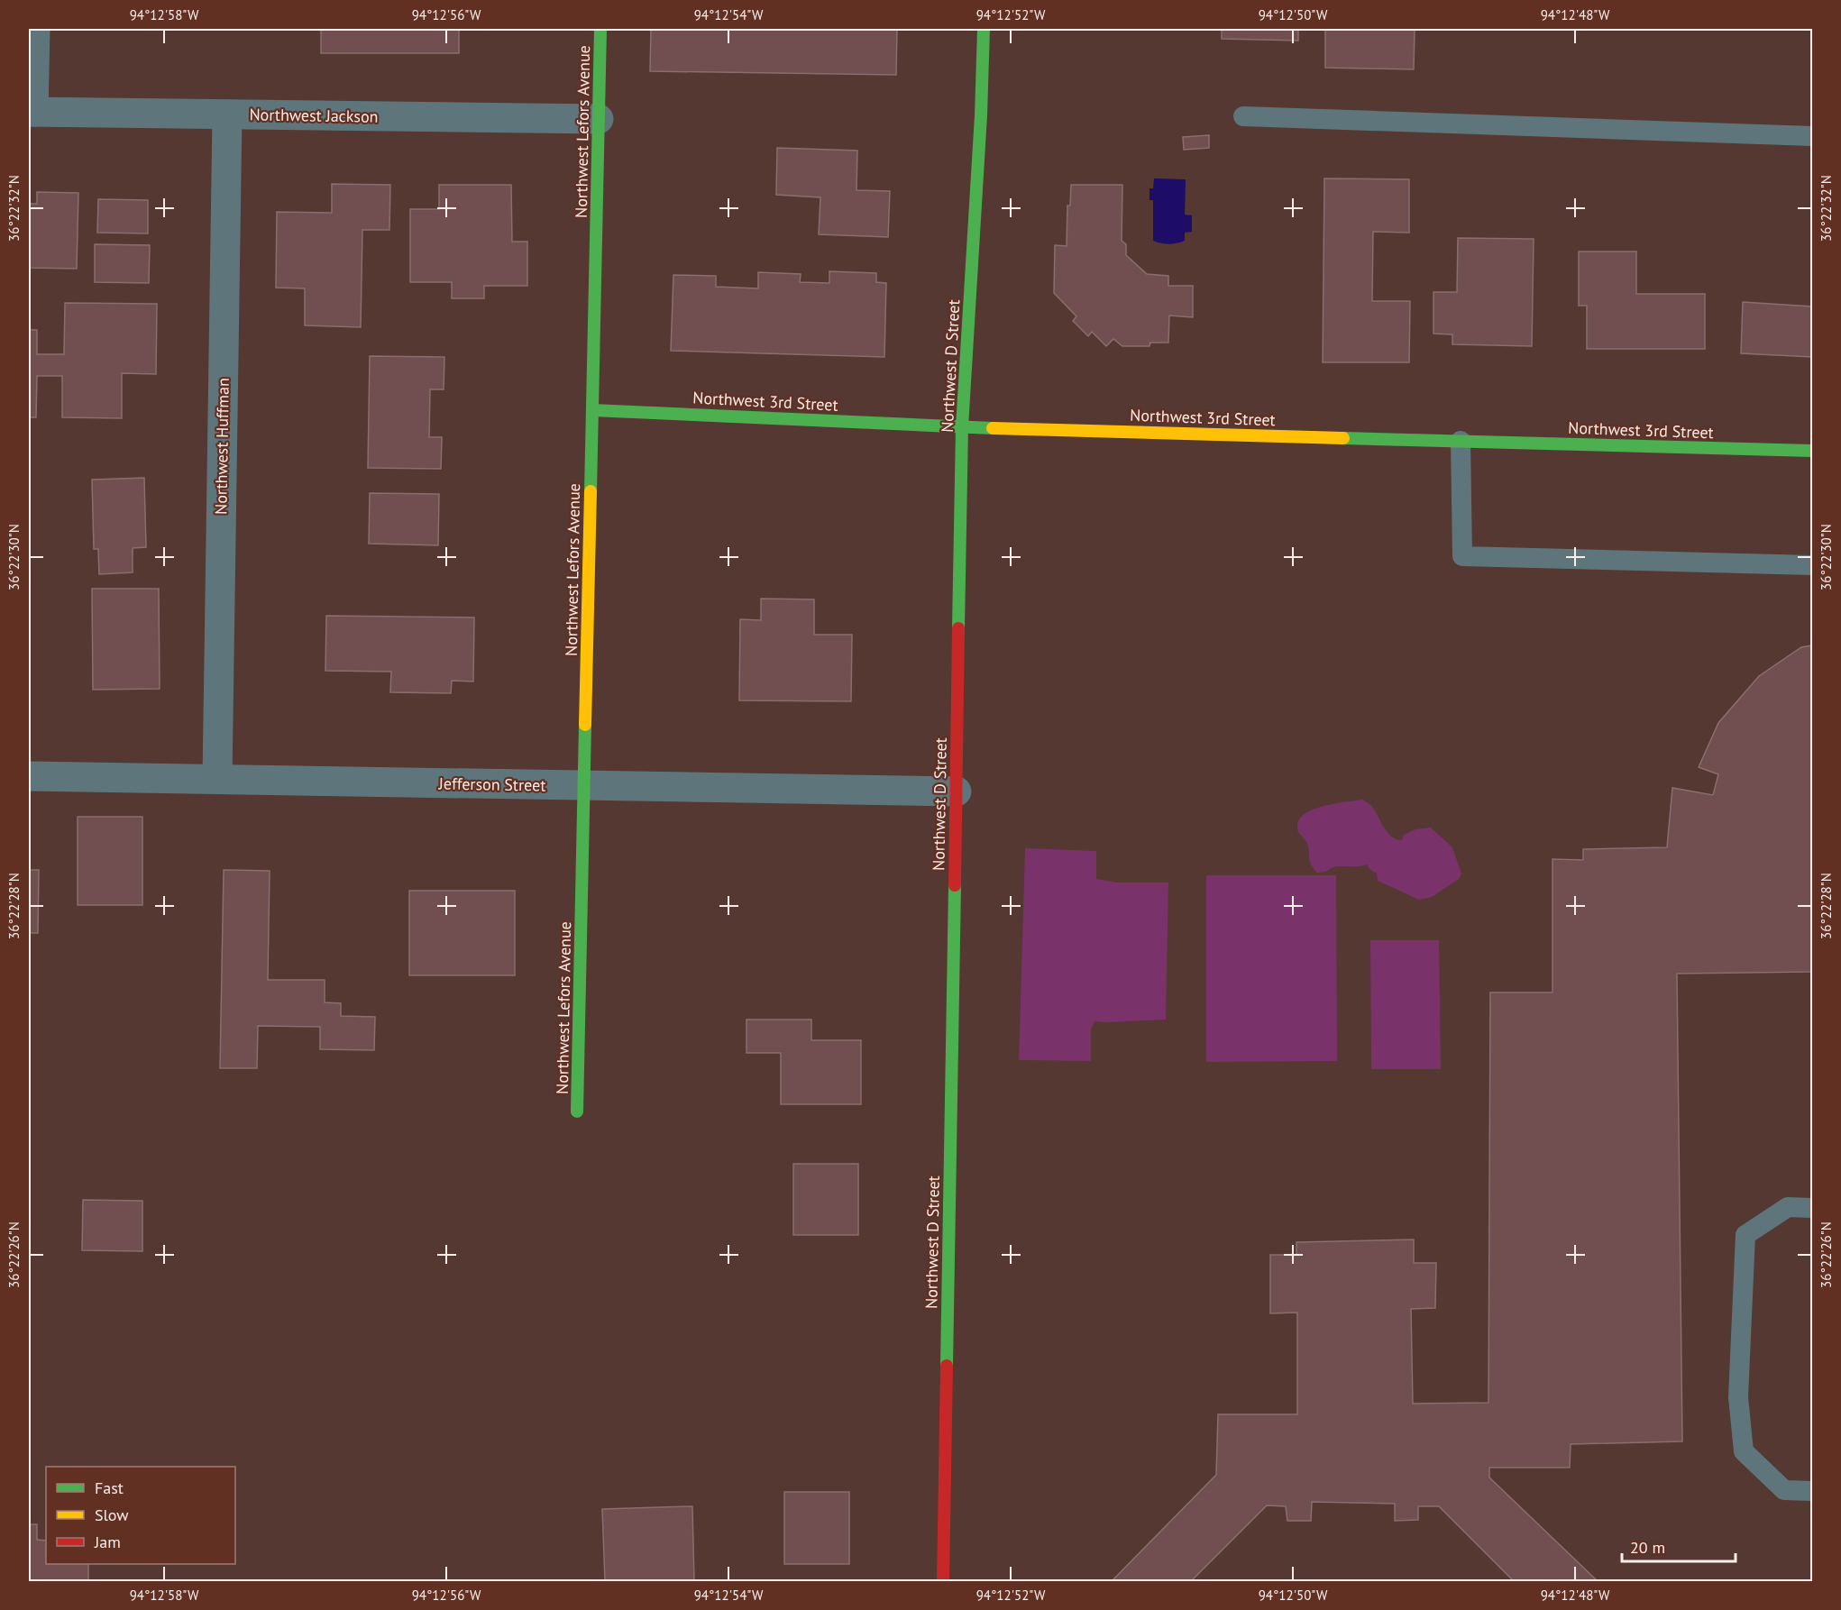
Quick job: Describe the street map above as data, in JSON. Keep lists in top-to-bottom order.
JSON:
{
  "streets": {
    "street": [
      "Northwest Jackson",
      "Northwest Lefors Avenue",
      "Northwest D Street",
      "Northwest 3rd Street",
      "Northwest Huffman",
      "Jefferson Street"
    ]
  },
  "crossings": [
    ["Northwest Jackson", "Northwest Lefors Avenue"],
    ["Northwest Jackson", "Northwest Huffman"],
    ["Northwest Lefors Avenue", "Northwest 3rd Street"],
    ["Northwest Lefors Avenue", "Jefferson Street"],
    ["Northwest D Street", "Northwest 3rd Street"],
    ["Northwest D Street", "Jefferson Street"],
    ["Northwest Huffman", "Jefferson Street"]
  ],
  "legend": ["Fast", "Slow", "Jam"],
  "scale_bar": "20 m",
  "coordinates": [
    "94°12'58\"W",
    "94°12'56\"W",
    "94°12'54\"W",
    "94°12'52\"W",
    "94°12'50\"W",
    "94°12'48\"W",
    "36°22'32\"N",
    "36°22'30\"N",
    "36°22'28\"N",
    "36°22'26\"N"
  ]
}
